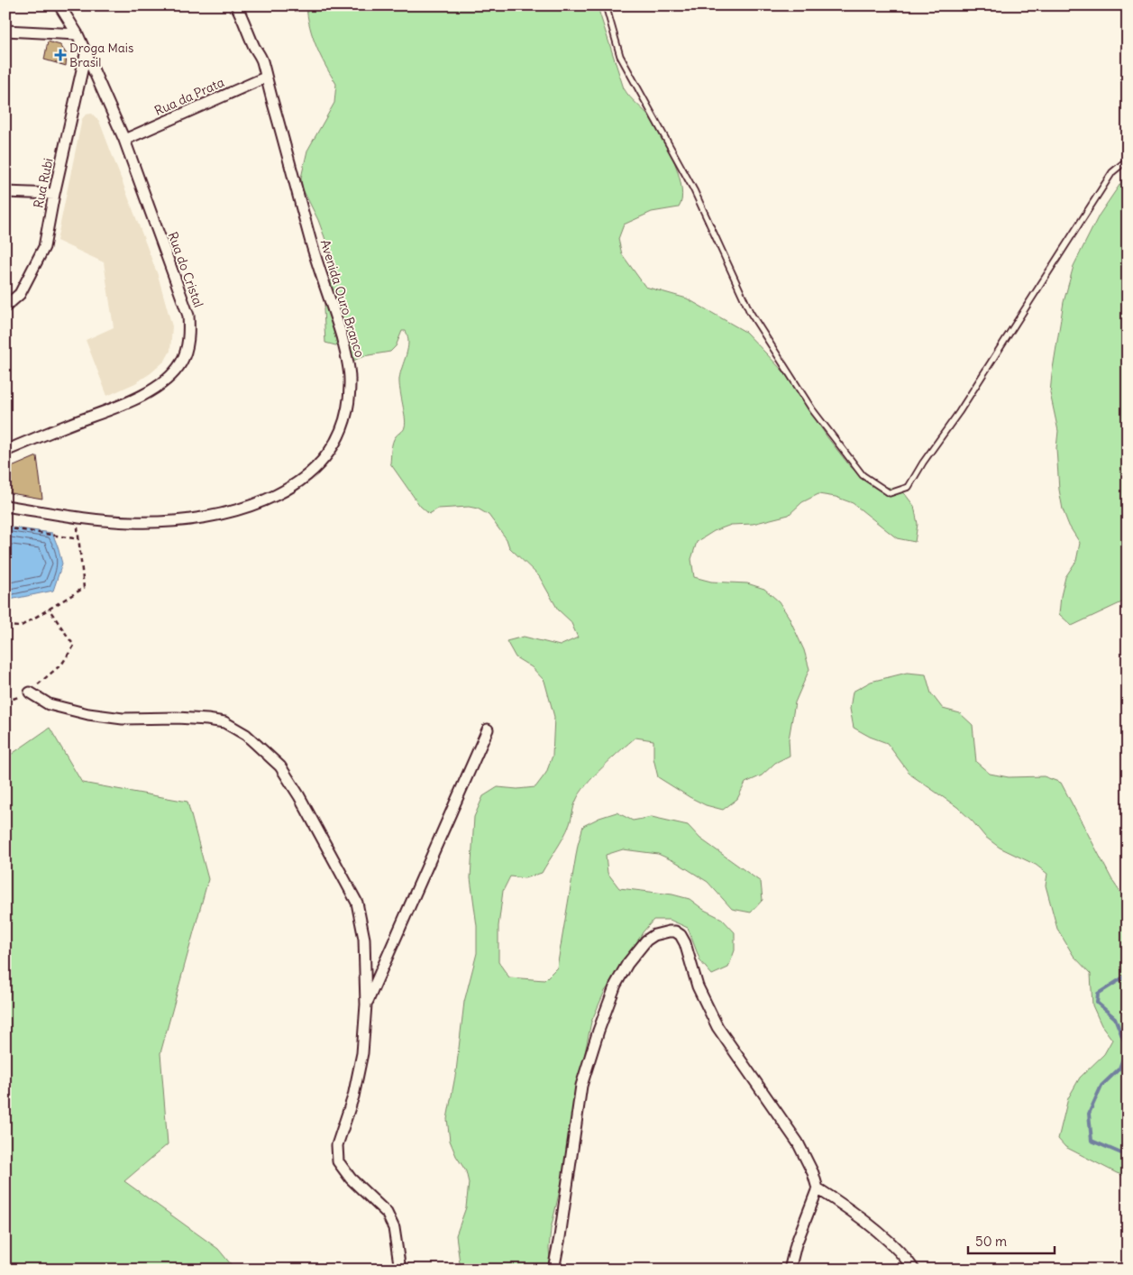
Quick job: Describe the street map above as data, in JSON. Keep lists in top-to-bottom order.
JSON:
{
  "streets": {
    "street": [
      "Rua da Prata",
      "Rua Rubi",
      "Rua do Cristal",
      "Avenida Ouro Branco"
    ]
  },
  "crossings": [
    ["Rua da Prata", "Rua do Cristal"],
    ["Rua da Prata", "Avenida Ouro Branco"],
    ["Rua Rubi", "Rua do Cristal"]
  ],
  "places": {
    "health": ["Droga Mais Brasil"]
  },
  "scale_bar": "50 m"
}
